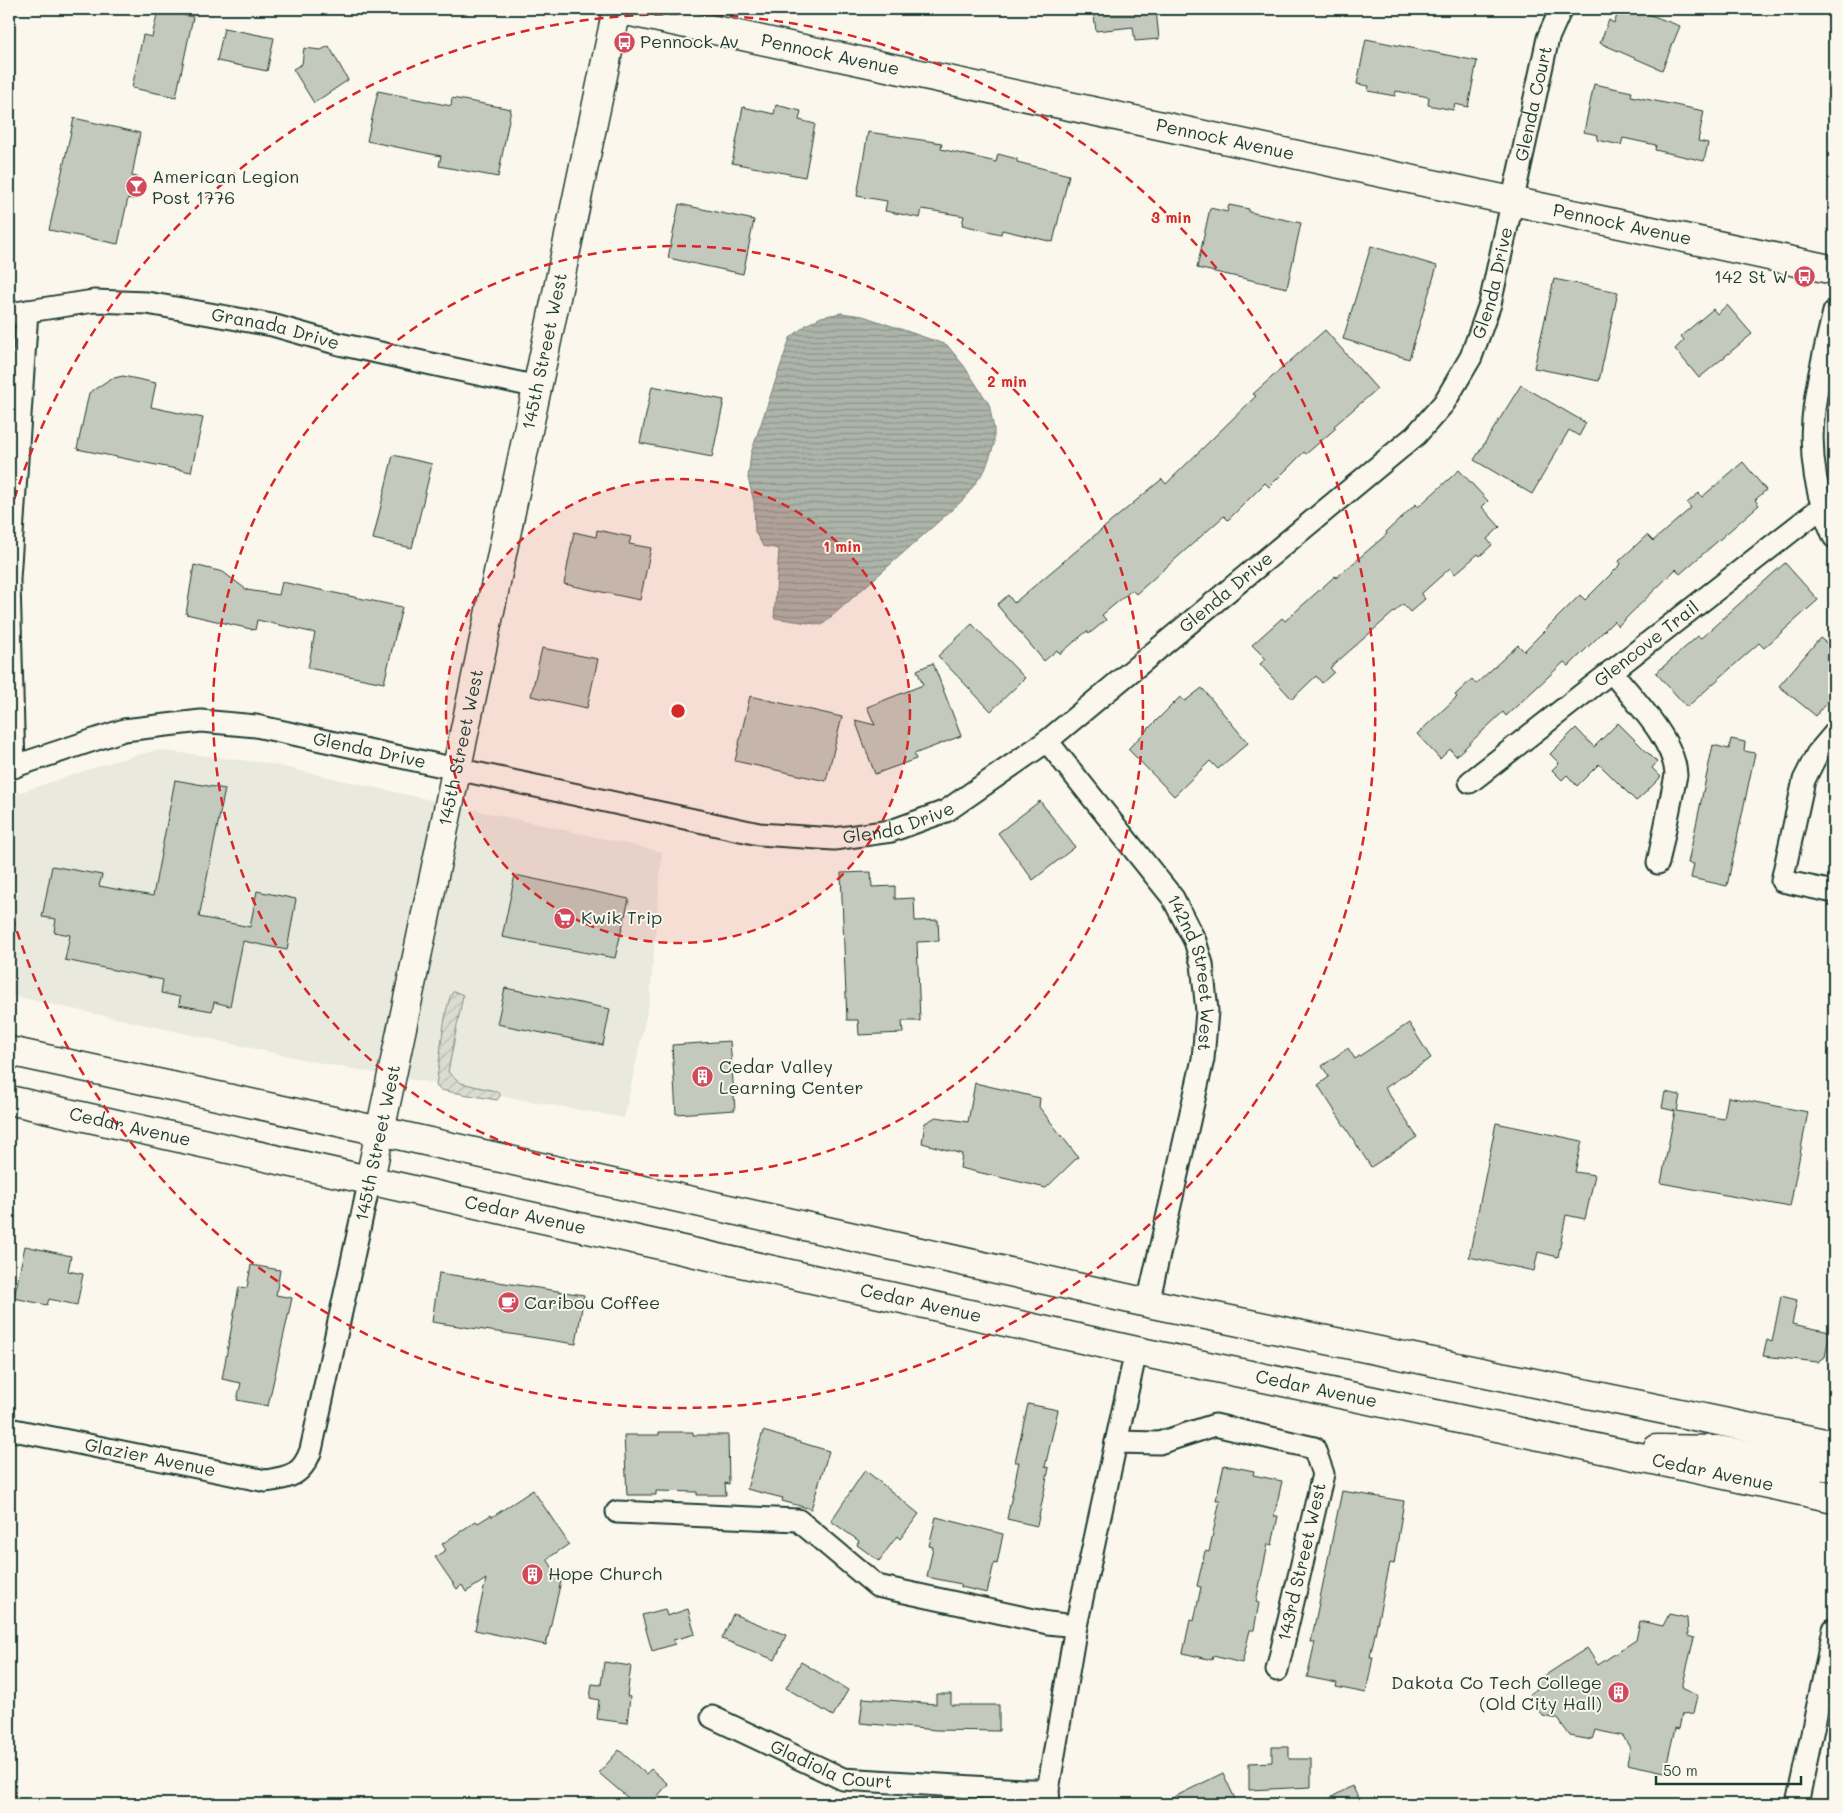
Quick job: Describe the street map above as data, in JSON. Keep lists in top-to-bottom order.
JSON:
{
  "streets": {
    "main road": ["Pennock Avenue", "145th Street West", "Cedar Avenue"],
    "street": [
      "Glenda Court",
      "Glenda Drive",
      "Granada Drive",
      "Glencove Trail",
      "142nd Street West",
      "Glazier Avenue",
      "143rd Street West",
      "Gladiola Court"
    ]
  },
  "crossings": [
    ["Pennock Avenue", "Glenda Court"],
    ["Pennock Avenue", "Glenda Drive"],
    ["Pennock Avenue", "145th Street West"],
    ["Glenda Court", "Glenda Drive"],
    ["Glenda Drive", "145th Street West"],
    ["Glenda Drive", "142nd Street West"],
    ["Granada Drive", "145th Street West"],
    ["145th Street West", "Cedar Avenue"],
    ["145th Street West", "Glazier Avenue"]
  ],
  "places": {
    "bus stop": ["Pennock Av", "142 St W"],
    "bar": ["American Legion Post 1776"],
    "supermarket": ["Kwik Trip"],
    "building": ["Cedar Valley Learning Center", "Hope Church", "Dakota Co Tech College (Old City Hall)"],
    "cafe": ["Caribou Coffee"]
  },
  "scale_bar": "50 m",
  "rings": ["3 min", "2 min", "1 min"]
}
